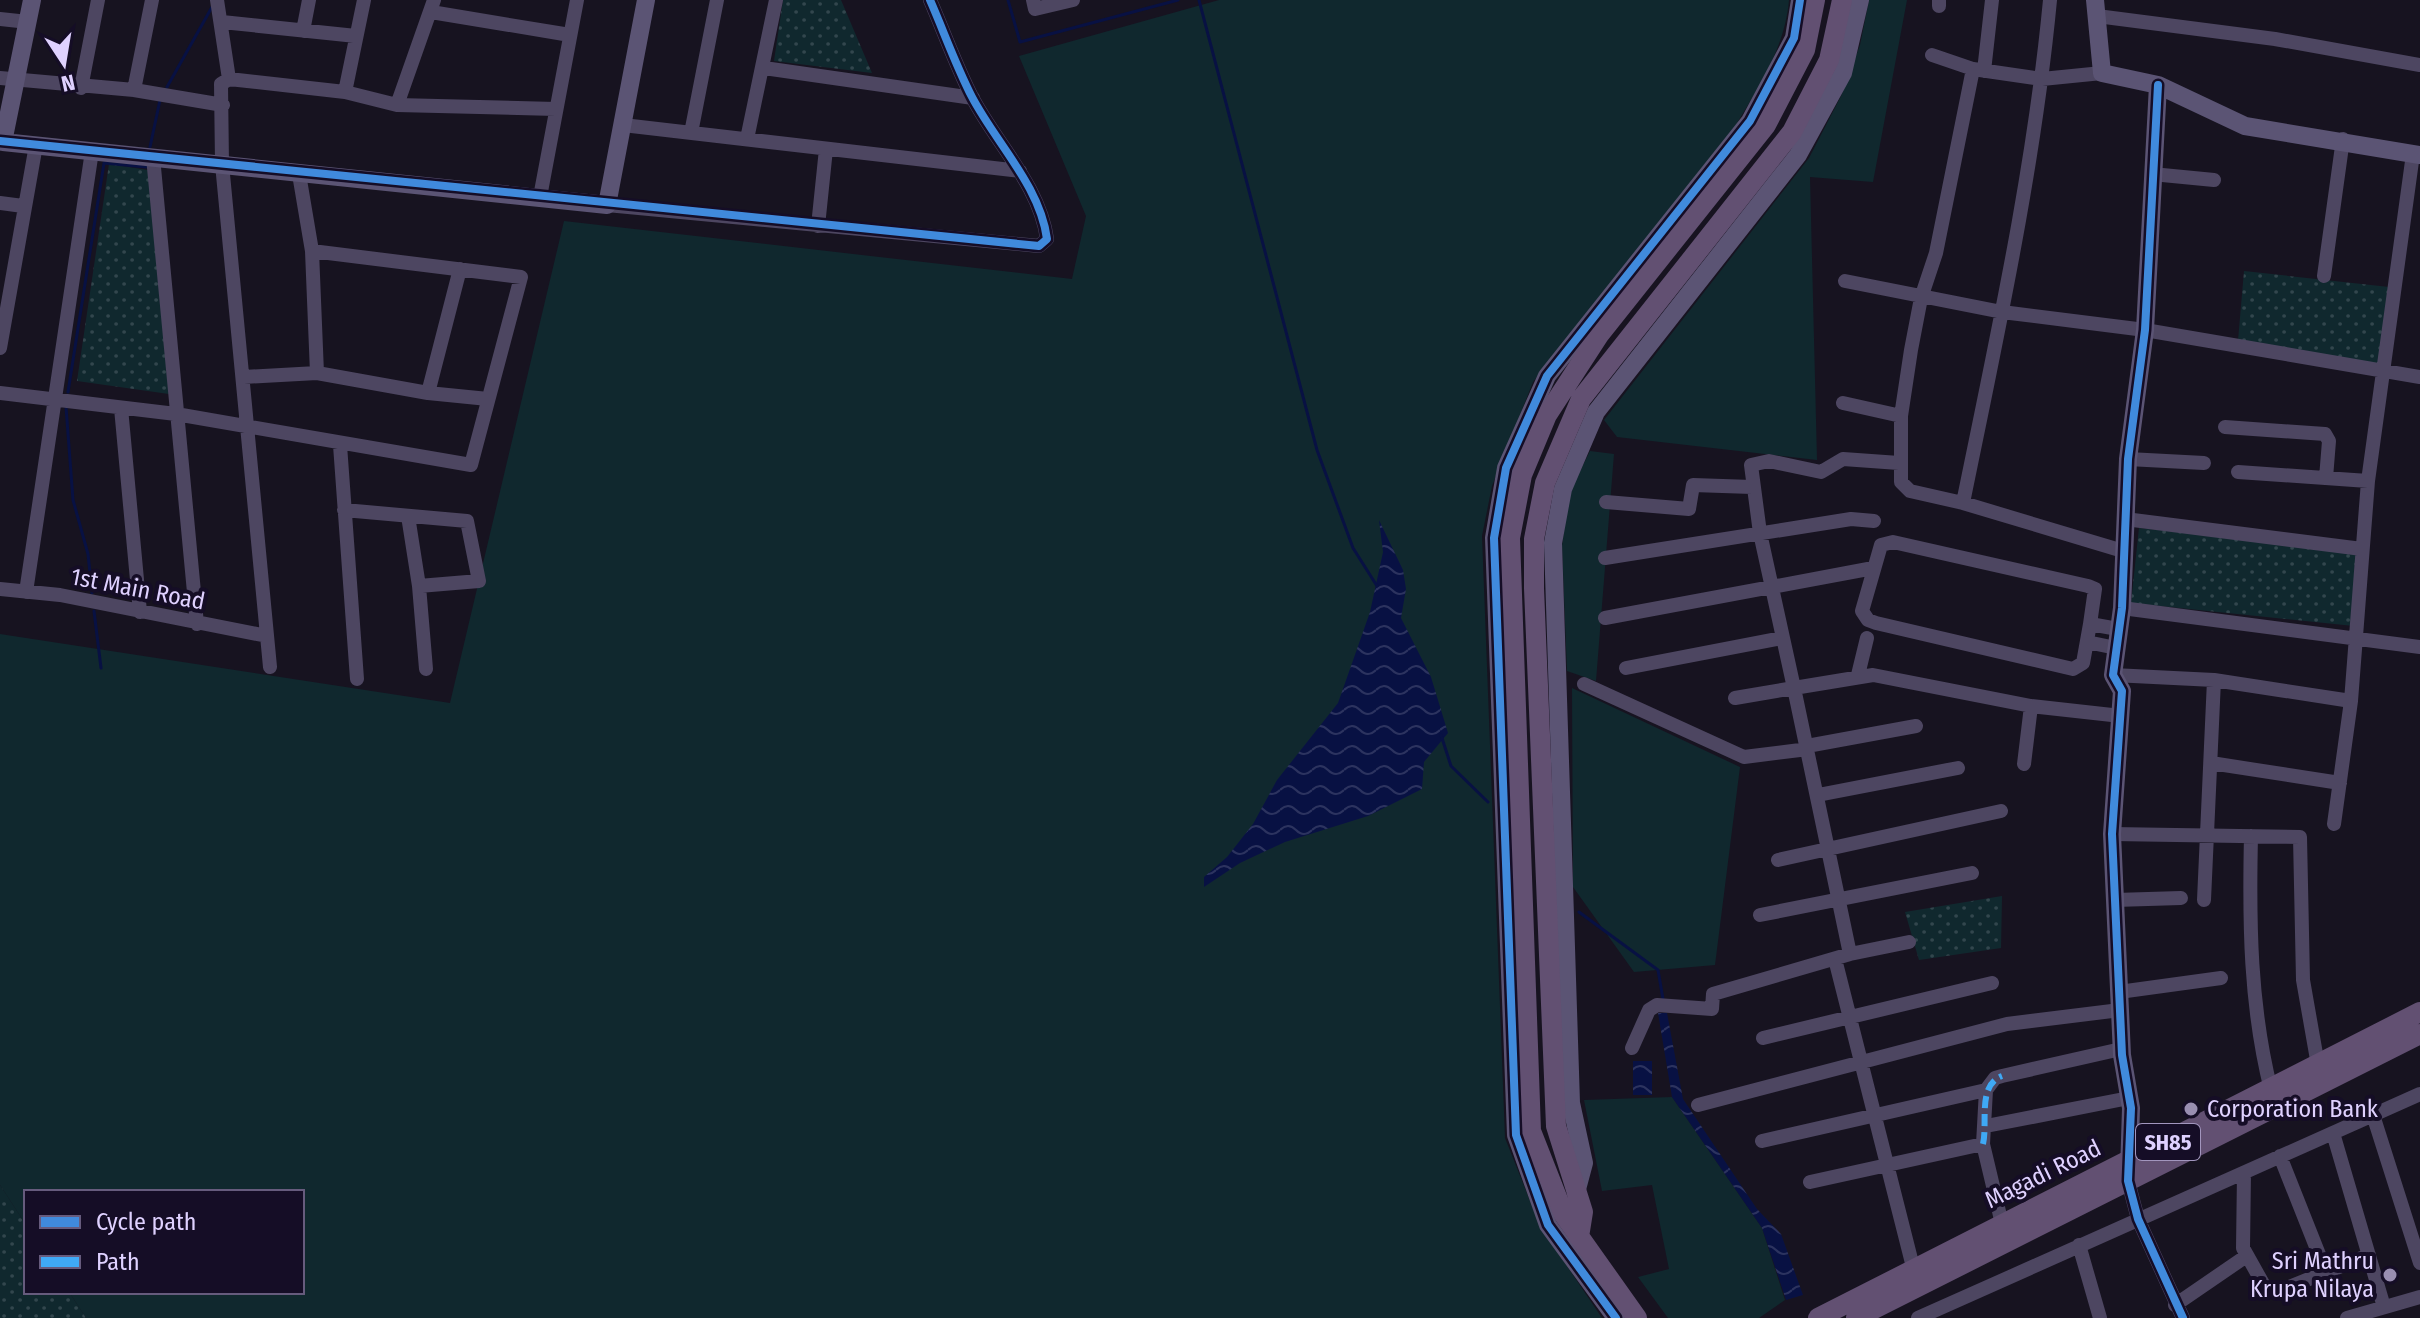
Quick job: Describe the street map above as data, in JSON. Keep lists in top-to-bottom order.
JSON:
{
  "streets": {
    "main road": ["SH85", "Magadi Road"],
    "street": ["1st Main Road"]
  },
  "places": ["Corporation Bank", "Sri Mathru Krupa Nilaya"],
  "legend": ["Cycle path", "Path"],
  "north": "bottom"
}
